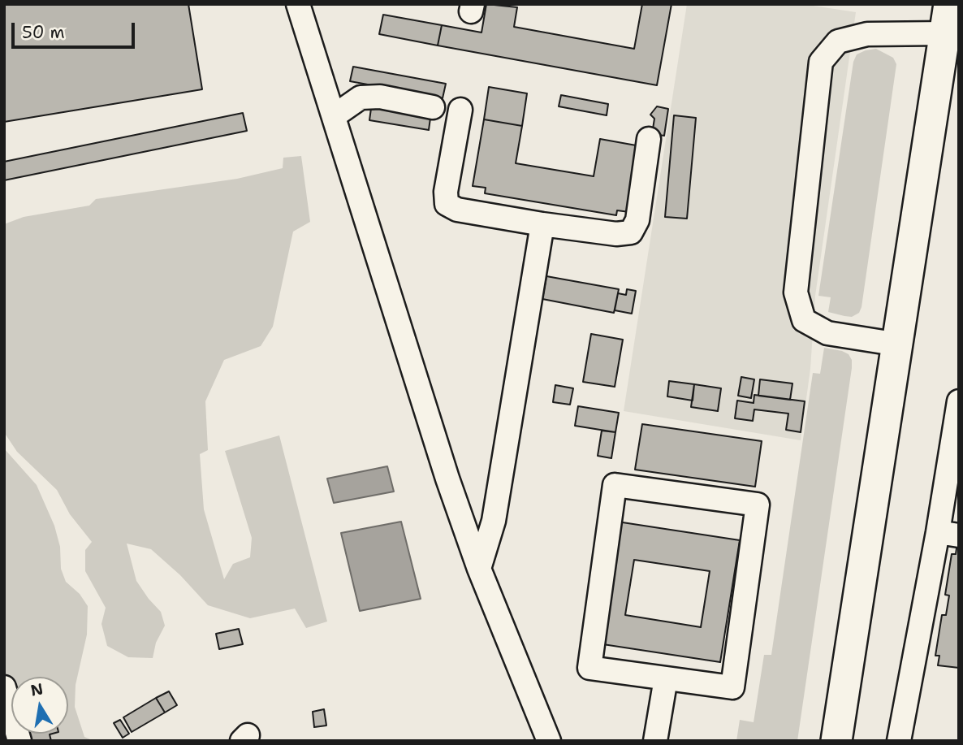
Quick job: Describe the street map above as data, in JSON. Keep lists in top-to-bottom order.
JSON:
{
  "scale_bar": "50 m",
  "north": "top"
}
